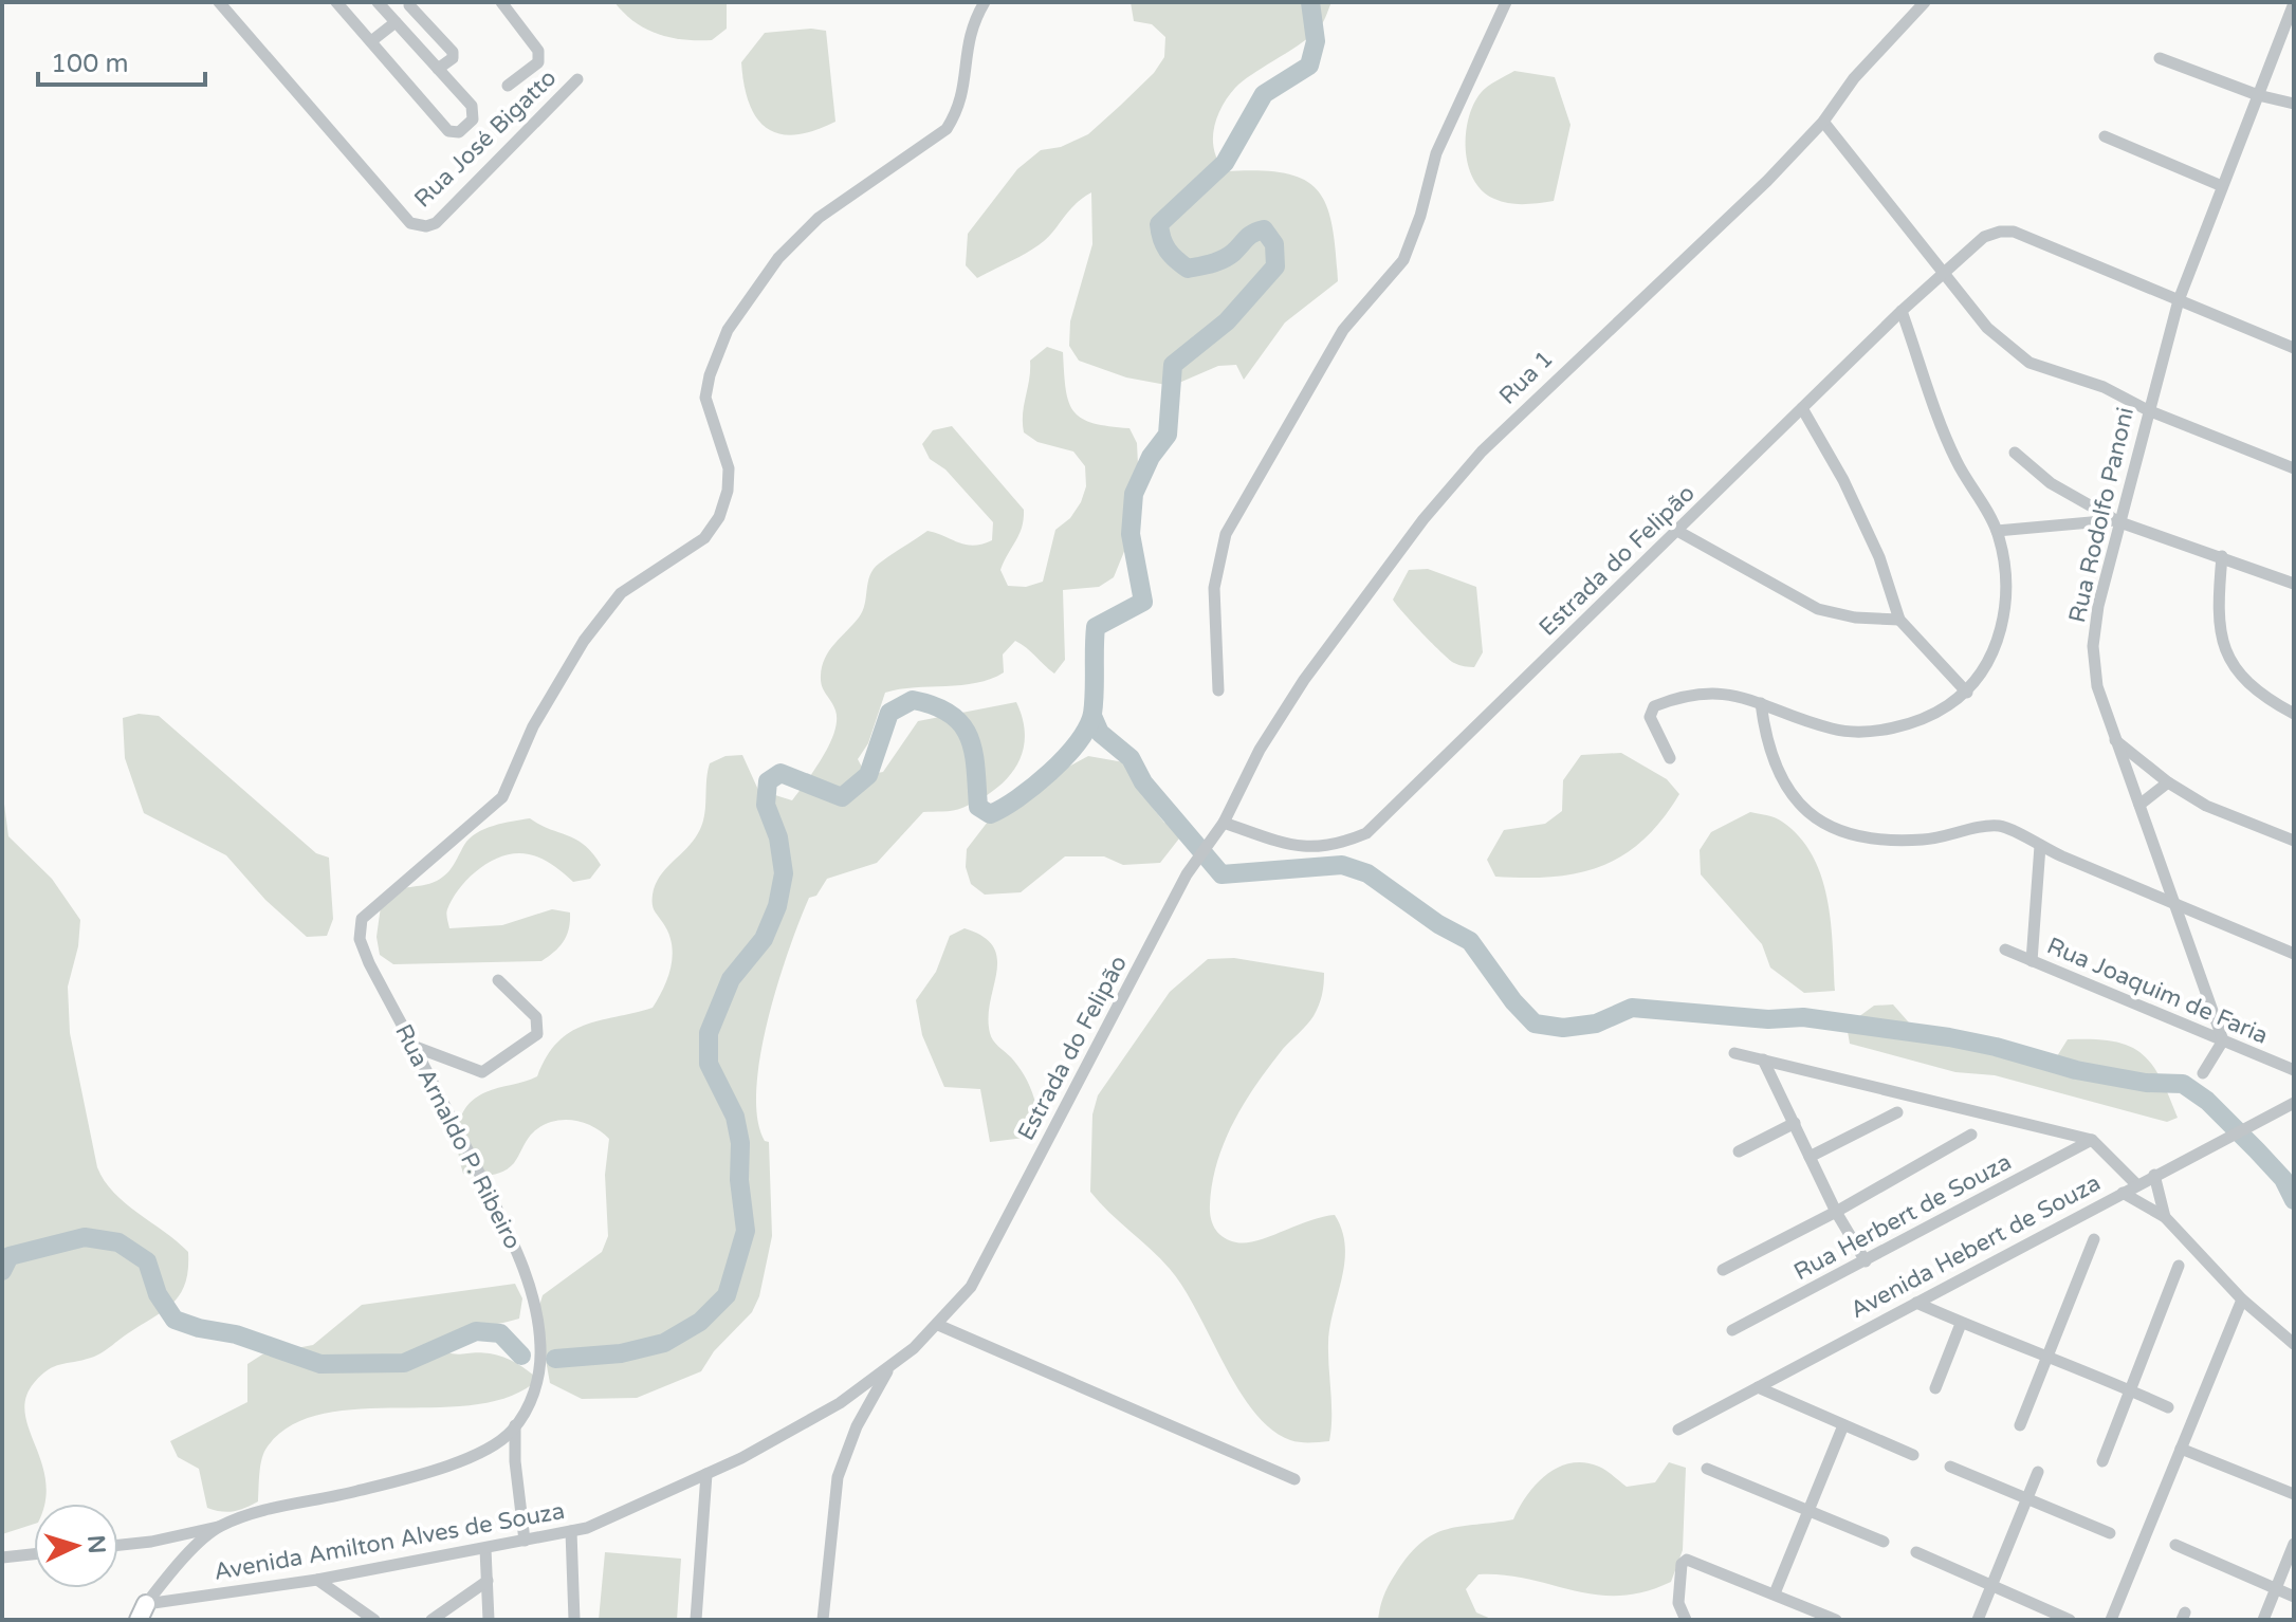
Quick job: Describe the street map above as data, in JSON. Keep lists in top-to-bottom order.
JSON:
{
  "streets": {
    "street": [
      "Rua José Bigatto",
      "Rua 1",
      "Rua Rodolfo Panoni",
      "Estrada do Felipão",
      "Rua Joaquim de Faria",
      "Rua Arnaldo P. Ribeiro",
      "Rua Herbert de Souza",
      "Avenida Hebert de Souza",
      "Avenida Amilton Alves de Souza"
    ]
  },
  "crossings": [
    ["Rua 1", "Estrada do Felipão"],
    ["Rua Rodolfo Panoni", "Estrada do Felipão"],
    ["Rua Rodolfo Panoni", "Rua Joaquim de Faria"],
    ["Estrada do Felipão", "Avenida Amilton Alves de Souza"],
    ["Rua Arnaldo P. Ribeiro", "Avenida Amilton Alves de Souza"]
  ],
  "scale_bar": "100 m",
  "north": "right"
}
